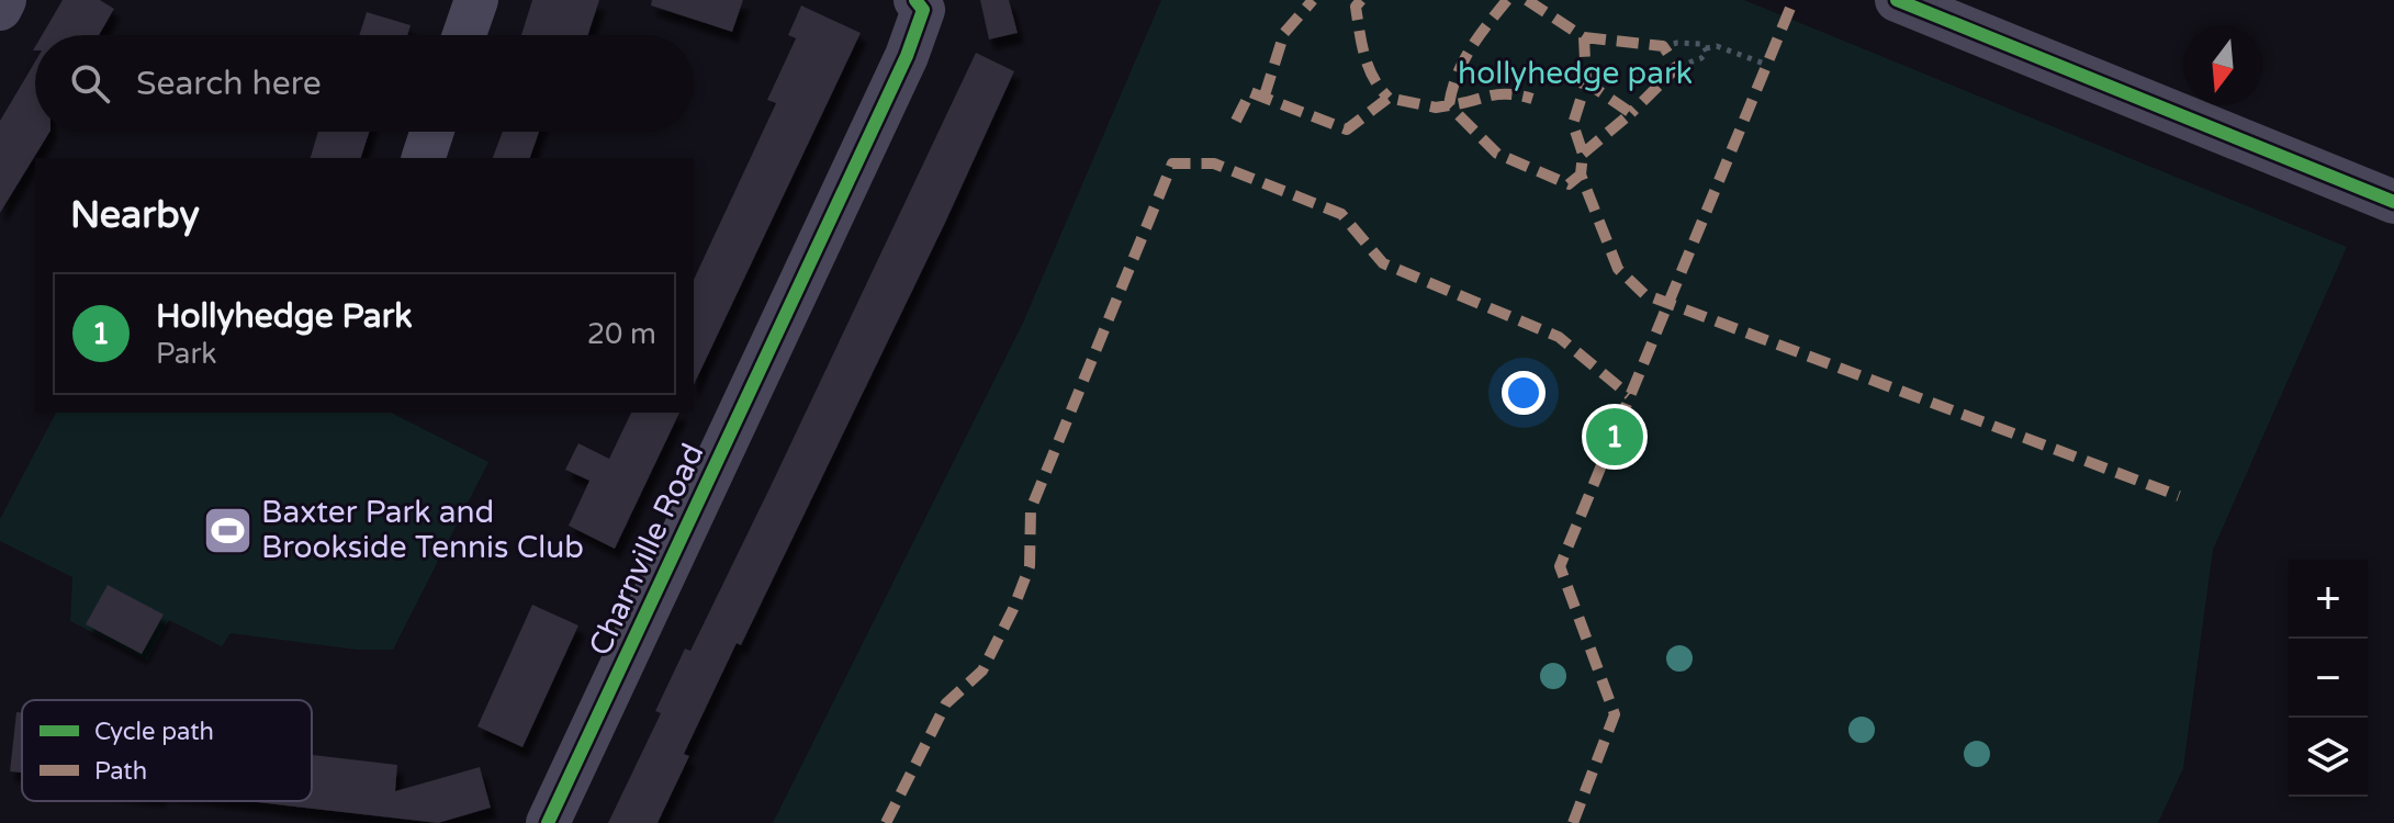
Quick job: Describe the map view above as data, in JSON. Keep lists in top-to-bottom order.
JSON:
{
  "streets": {
    "street": ["Charnville Road"]
  },
  "parks": ["hollyhedge park"],
  "places": {
    "sports": ["Baxter Park and Brookside Tennis Club"]
  },
  "legend": ["Cycle path", "Path"],
  "north": "bottom",
  "page": {
    "search": "Search here",
    "heading": "Nearby",
    "list": [
      {
        "mark": "1",
        "name": "Hollyhedge Park",
        "note": "Park",
        "value": "20 m"
      }
    ],
    "pins": "1",
    "map_buttons": ["+", "−"]
  }
}
